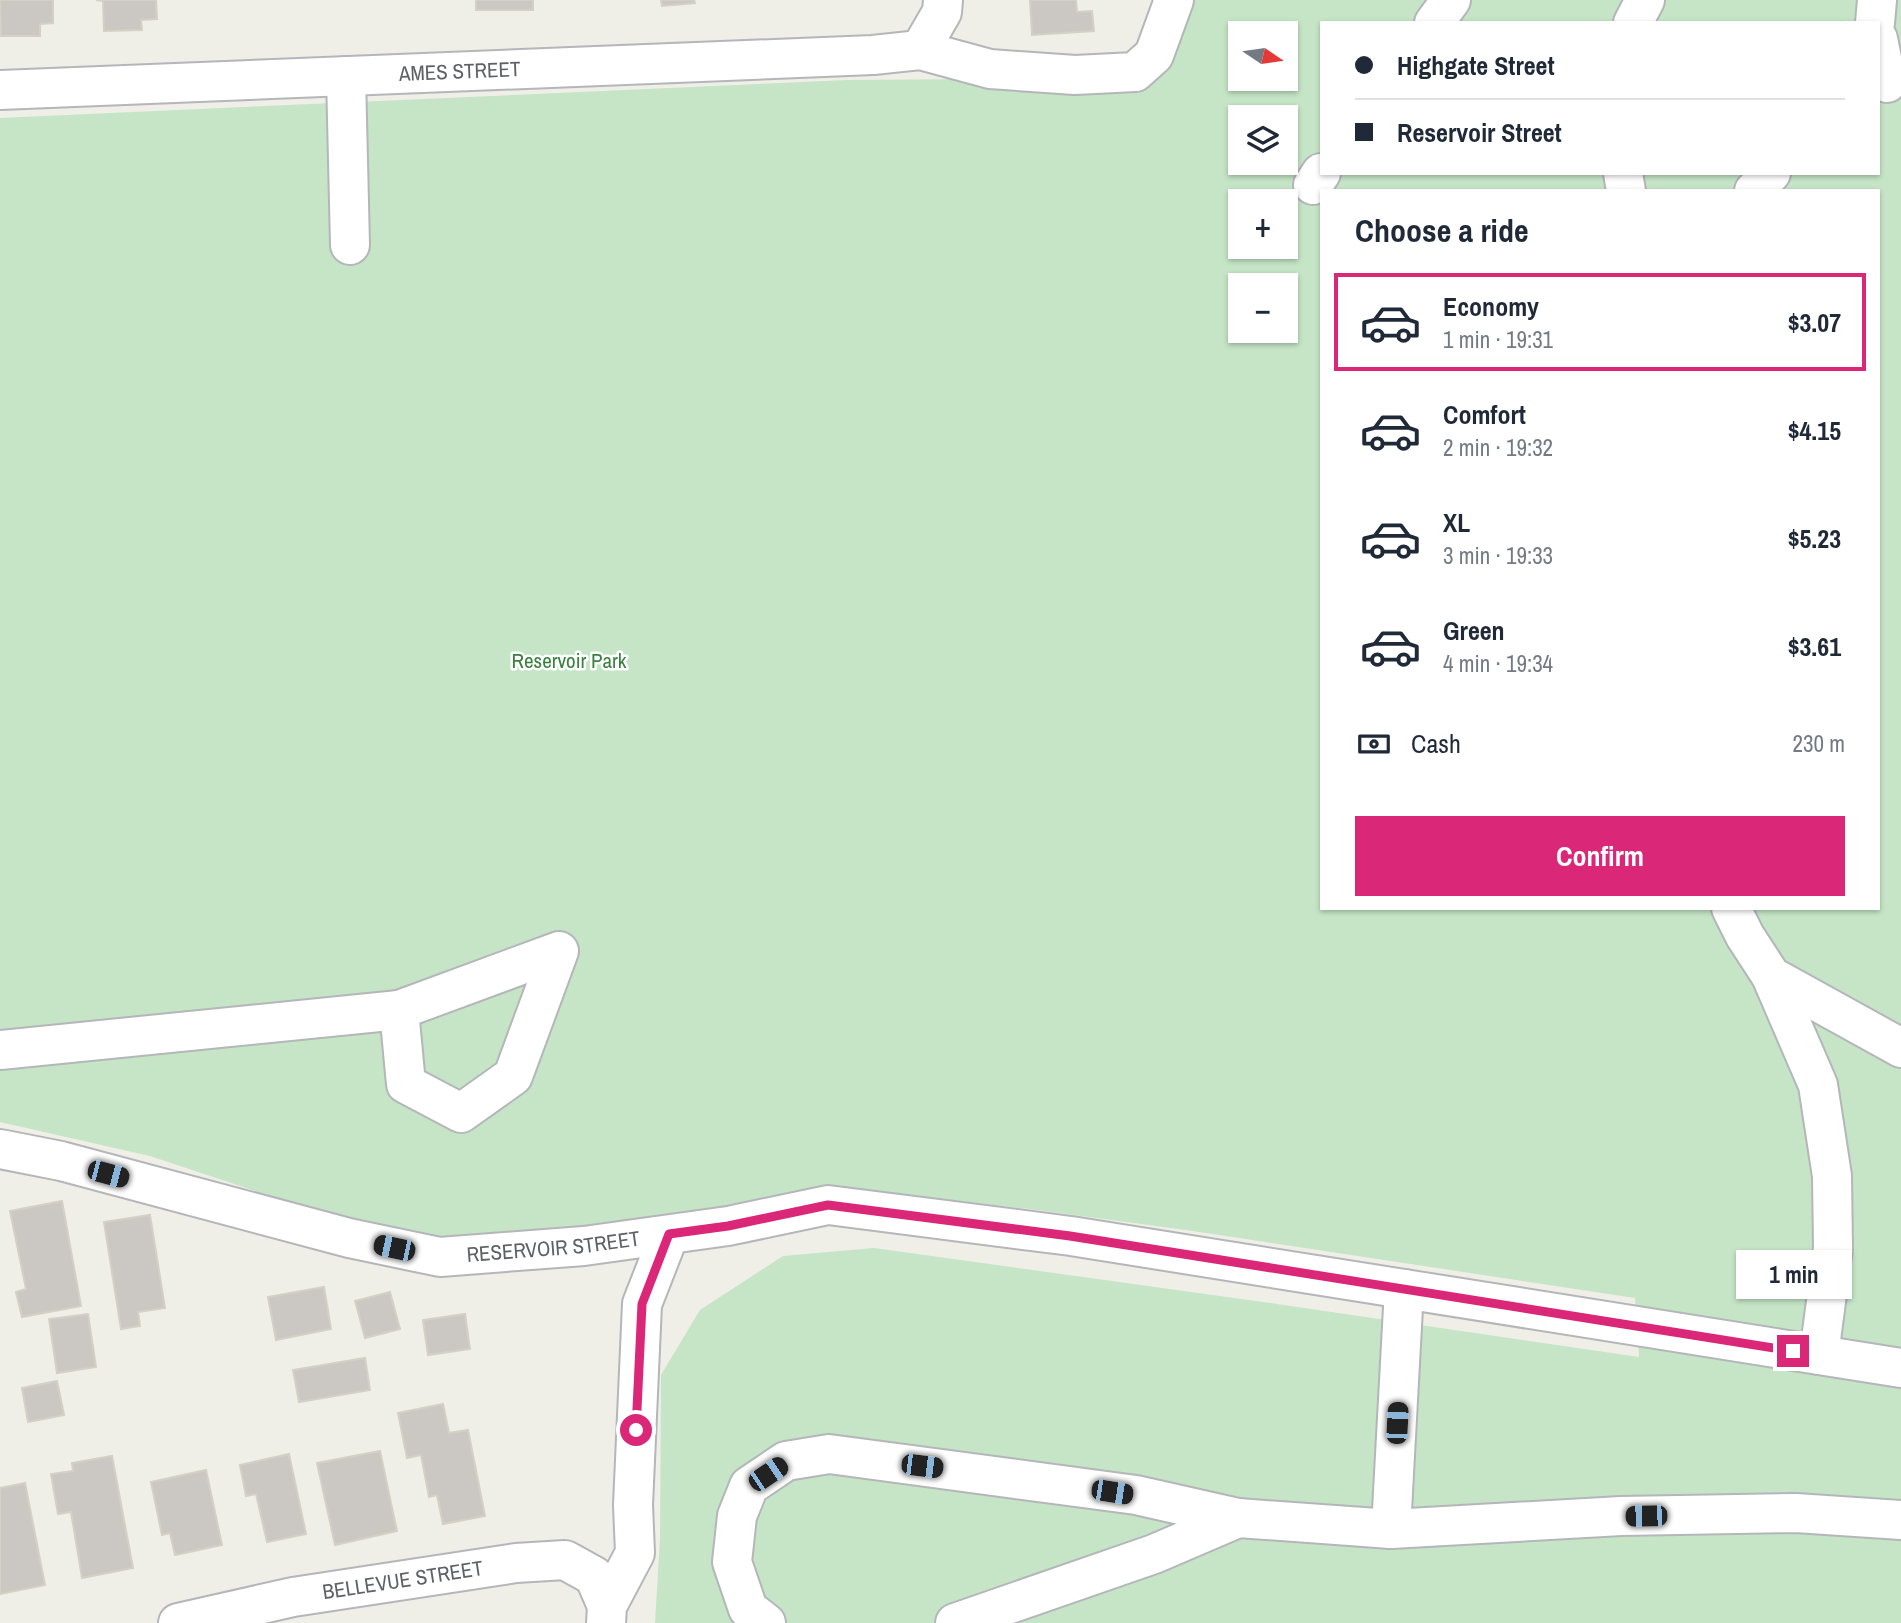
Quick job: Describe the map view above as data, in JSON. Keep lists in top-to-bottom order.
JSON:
{
  "streets": {
    "street": ["AMES STREET", "RESERVOIR STREET", "BELLEVUE STREET"]
  },
  "parks": ["Reservoir Park"],
  "north": "right",
  "page": {
    "map_buttons": ["+", "−"],
    "banner": ["Highgate Street", "Reservoir Street"],
    "heading": "Choose a ride",
    "list": [
      {
        "name": "Economy",
        "note": "1 min · 19:31",
        "value": "$3.07"
      },
      {
        "name": "Comfort",
        "note": "2 min · 19:32",
        "value": "$4.15"
      },
      {
        "name": "XL",
        "note": "3 min · 19:33",
        "value": "$5.23"
      },
      {
        "name": "Green",
        "note": "4 min · 19:34",
        "value": "$3.61"
      }
    ],
    "pay": ["Cash", "230 m"],
    "buttons": "Confirm",
    "bubble": "1 min"
  }
}
